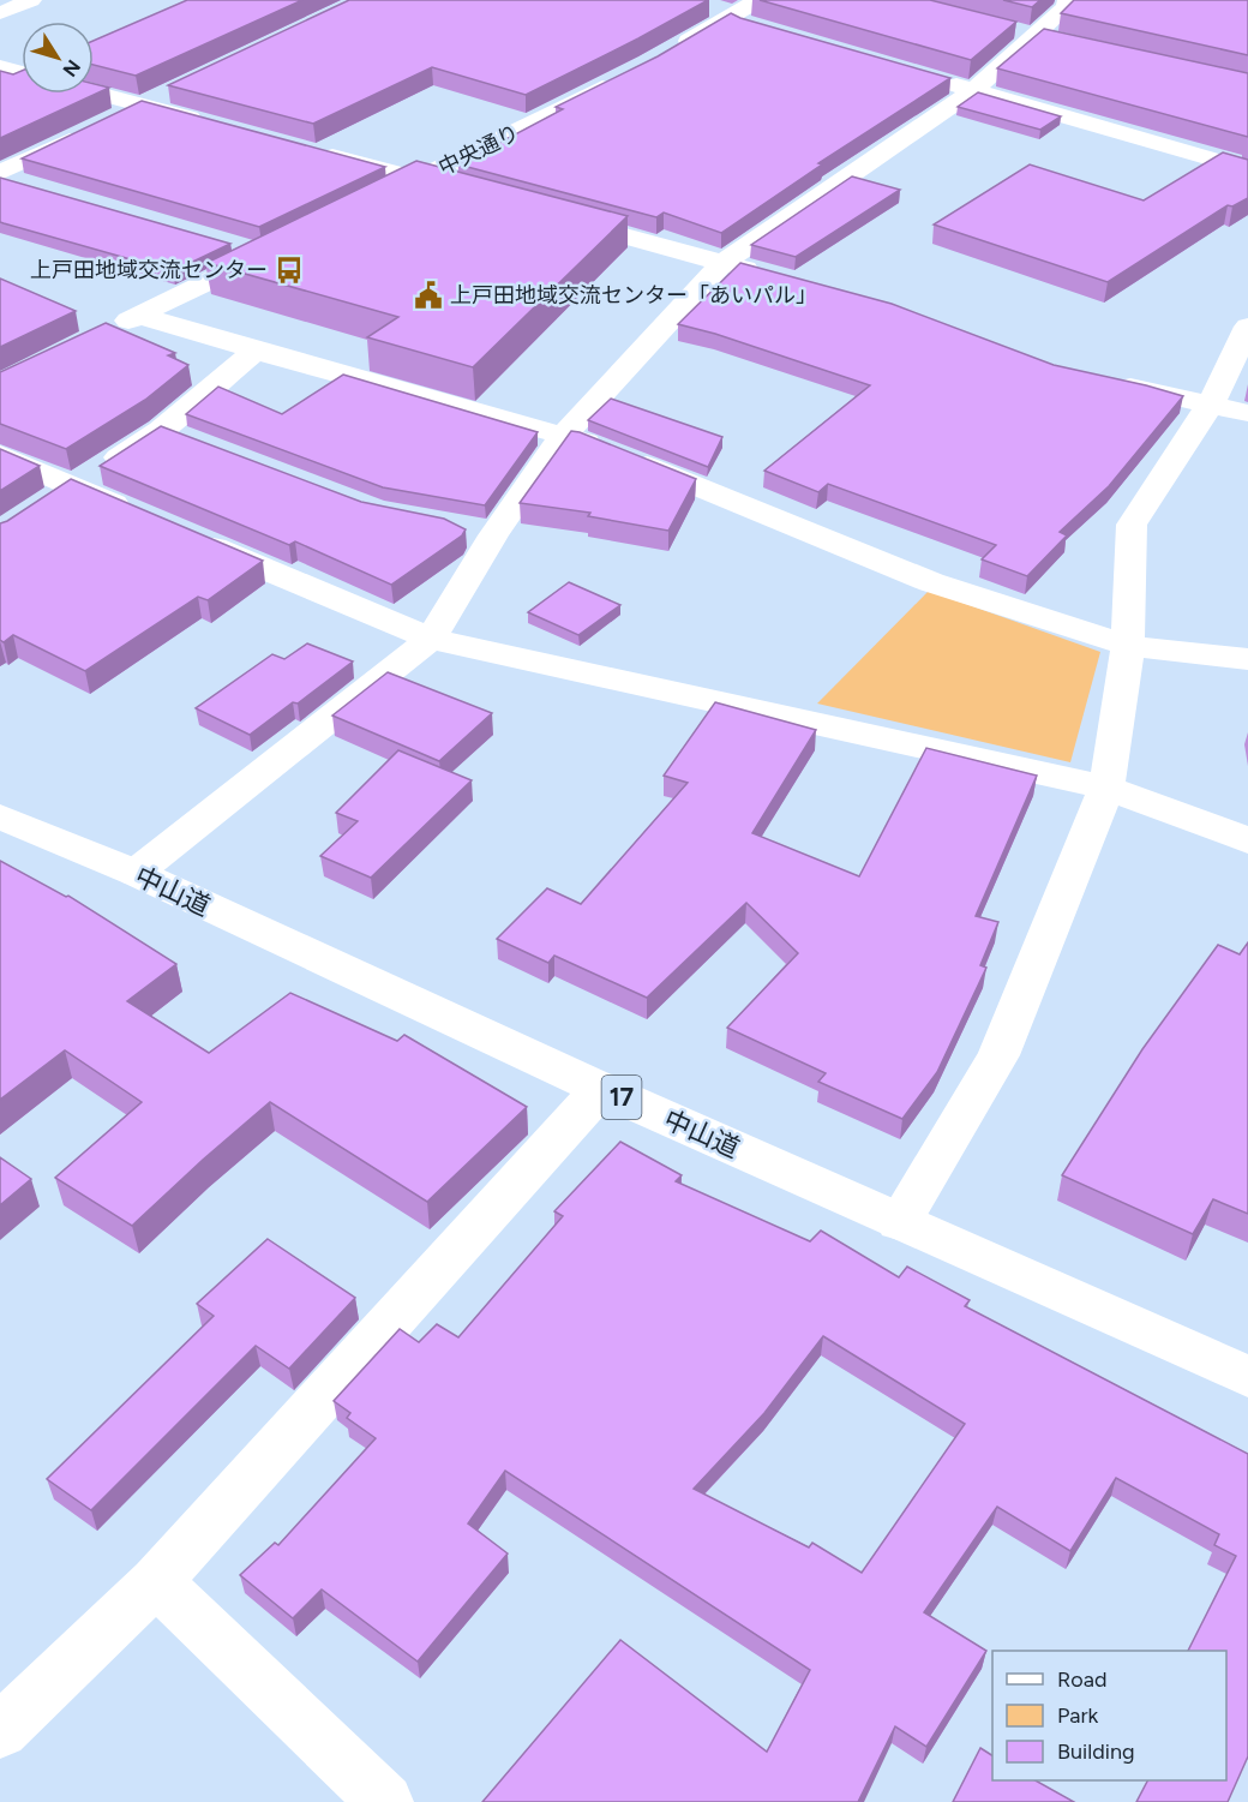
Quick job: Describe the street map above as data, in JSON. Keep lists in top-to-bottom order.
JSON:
{
  "streets": {
    "main road": ["中央通り", "中山道", "17"]
  },
  "places": {
    "bus stop": ["上戸田地域交流センター"],
    "public building": ["上戸田地域交流センター「あいパル」"]
  },
  "legend": ["Road", "Park", "Building"],
  "north": "bottom right"
}
